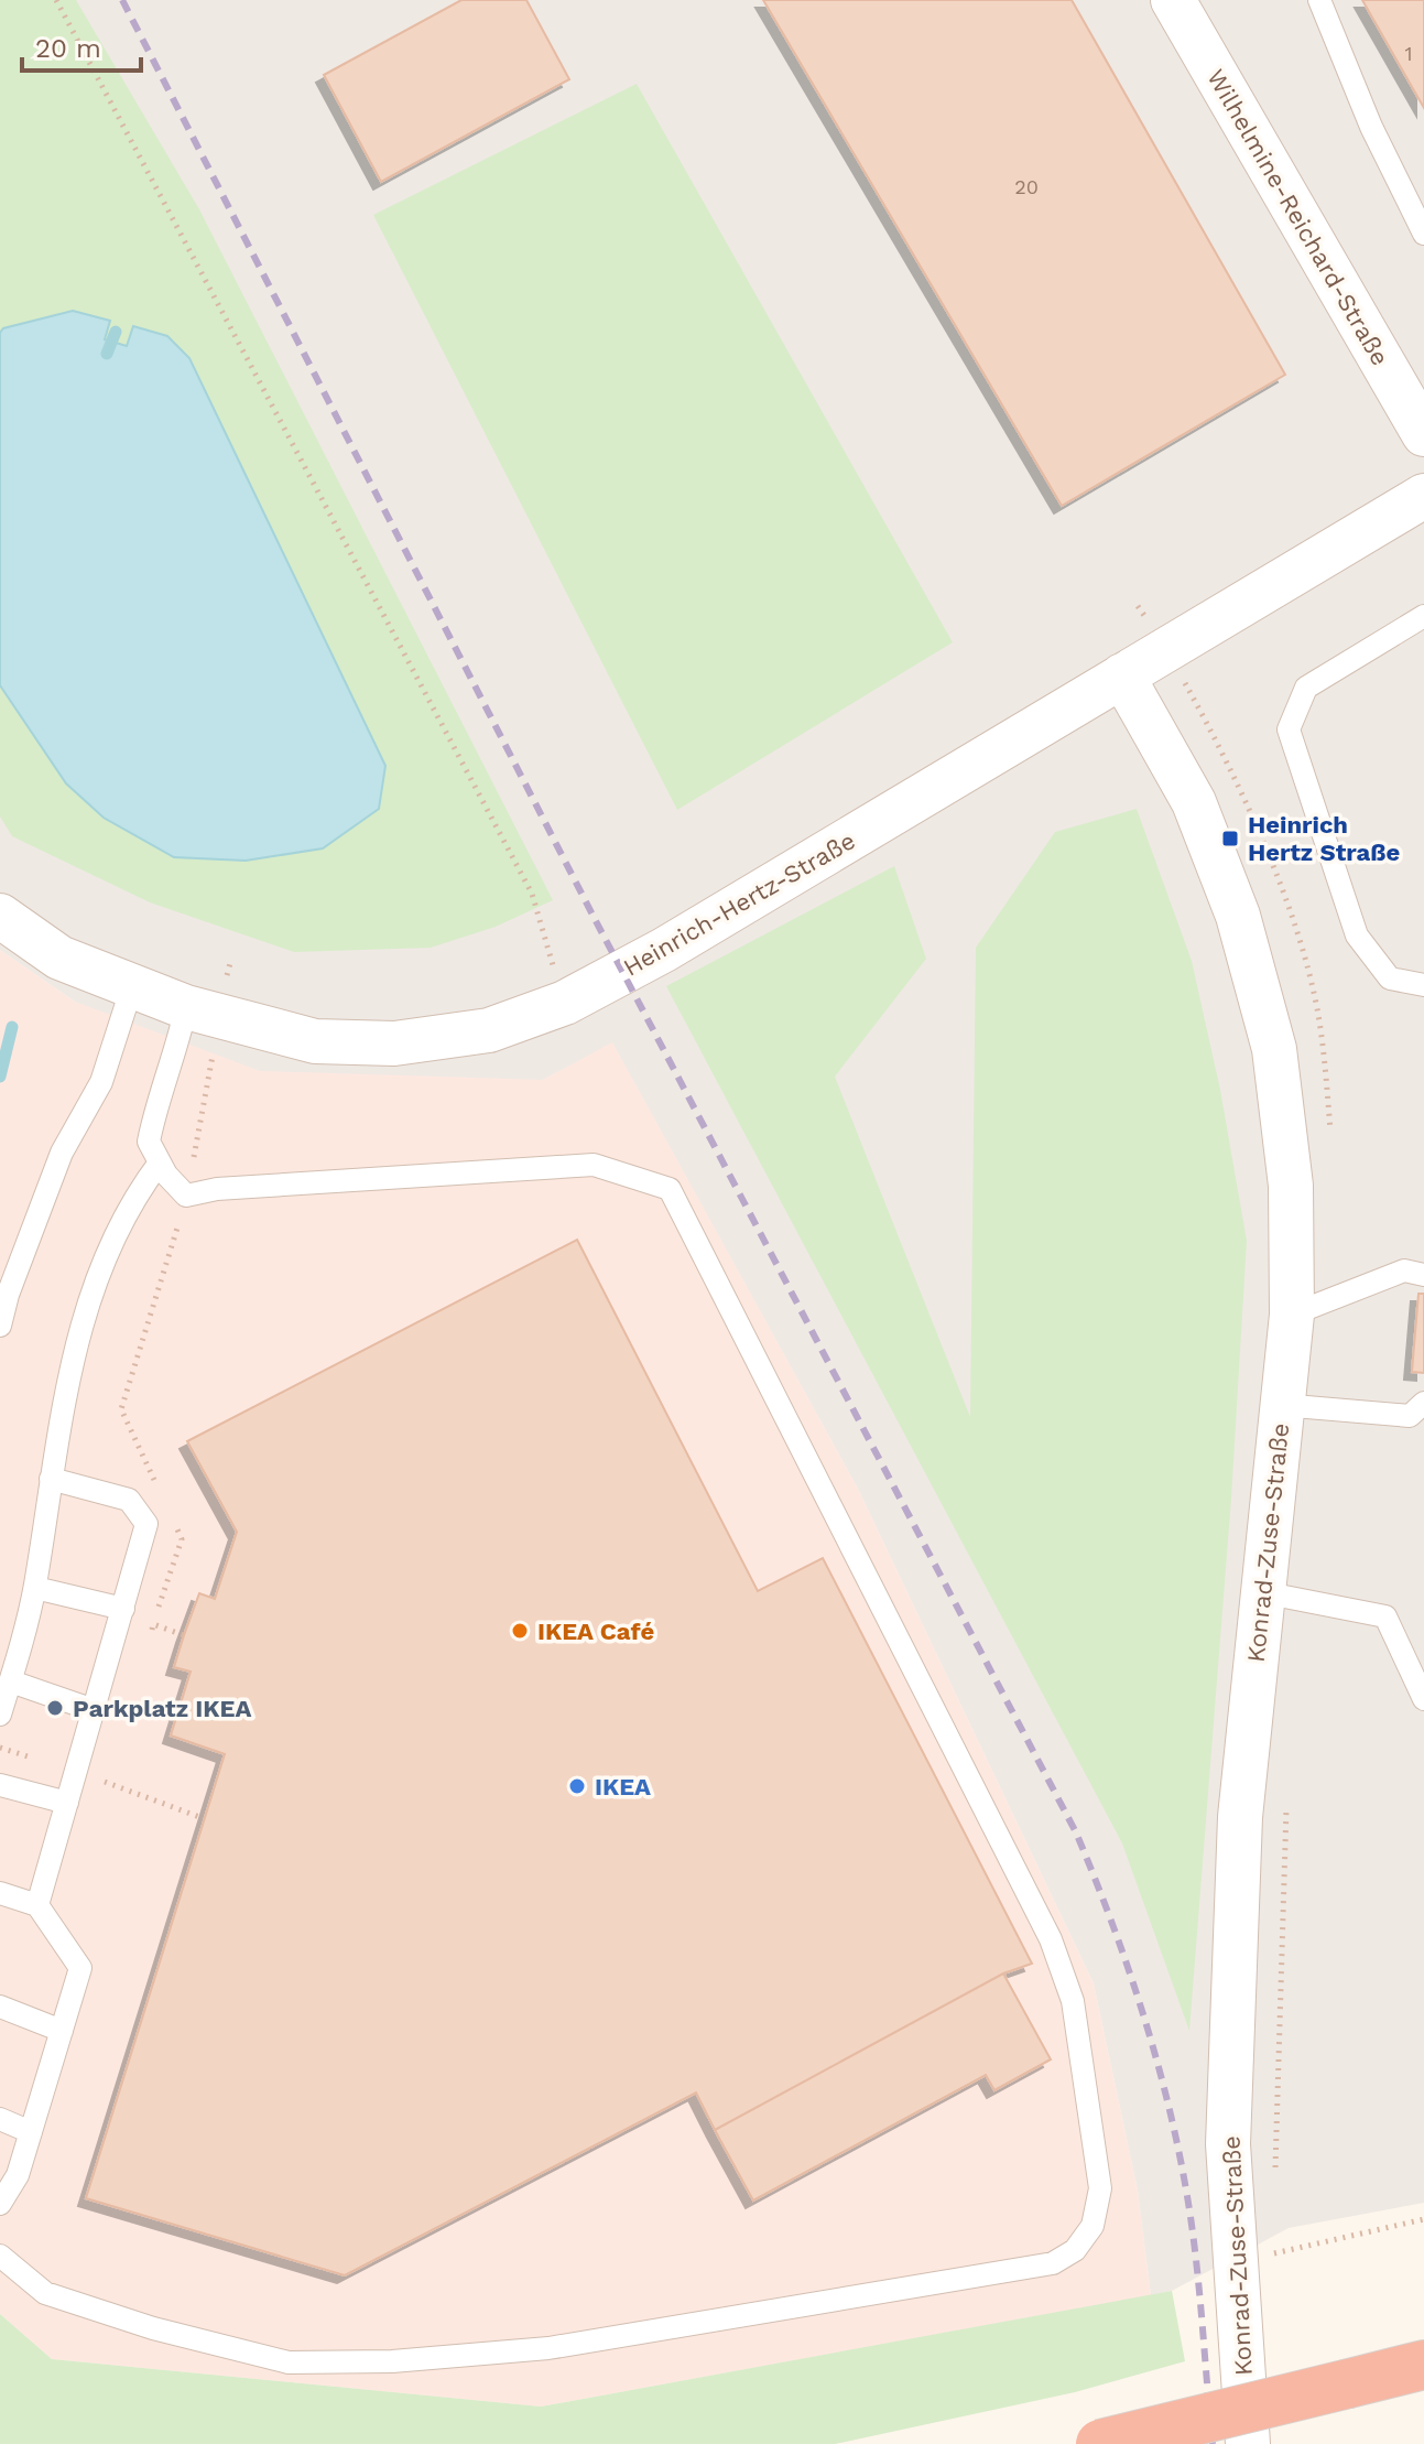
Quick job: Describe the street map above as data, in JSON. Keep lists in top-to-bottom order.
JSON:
{
  "streets": {
    "street": ["Wilhelmine-Reichard-Straße", "Heinrich-Hertz-Straße", "Konrad-Zuse-Straße"]
  },
  "crossings": [
    ["Heinrich-Hertz-Straße", "Konrad-Zuse-Straße"]
  ],
  "places": {
    "transit": ["Heinrich Hertz Straße"],
    "other": ["IKEA Café", "Parkplatz IKEA", "IKEA"]
  },
  "house_numbers": ["1", "20"],
  "scale_bar": "20 m"
}
